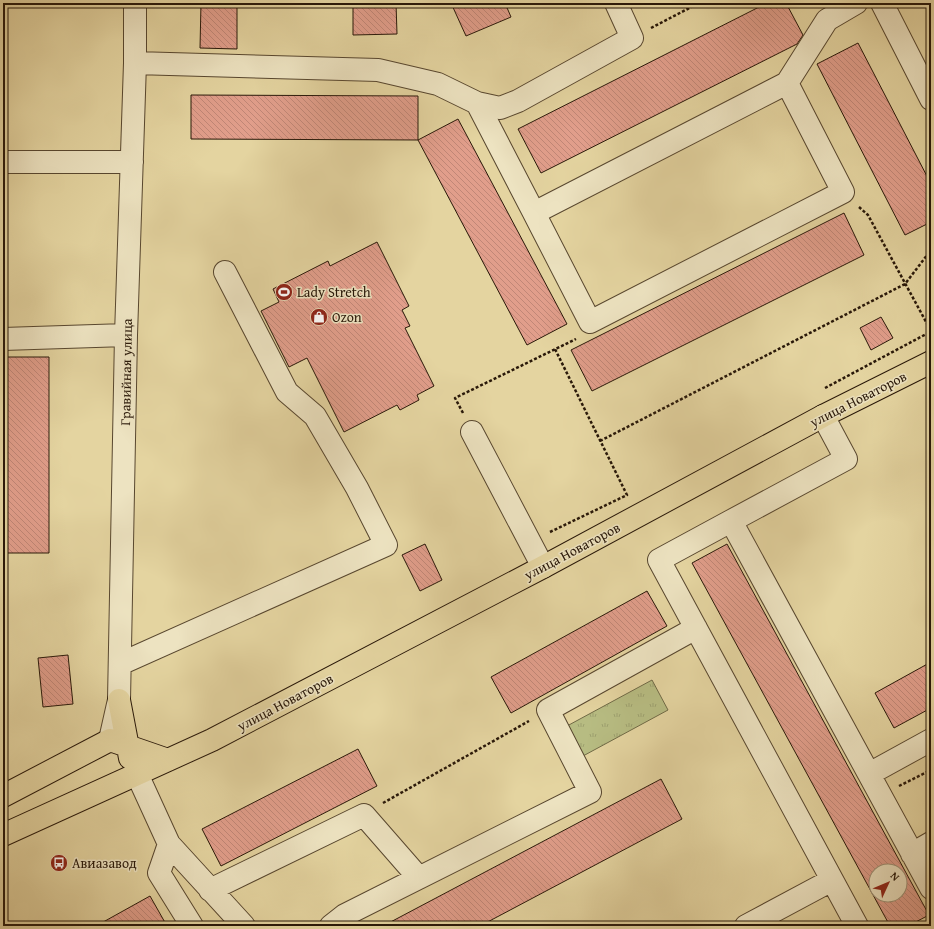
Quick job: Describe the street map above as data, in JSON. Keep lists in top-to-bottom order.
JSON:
{
  "streets": {
    "main road": ["улица Новаторов"],
    "street": ["Гравийная улица"]
  },
  "places": {
    "sports": ["Lady Stretch"],
    "shop": ["Ozon"],
    "bus stop": ["Авиазавод"]
  },
  "north": "top right"
}
